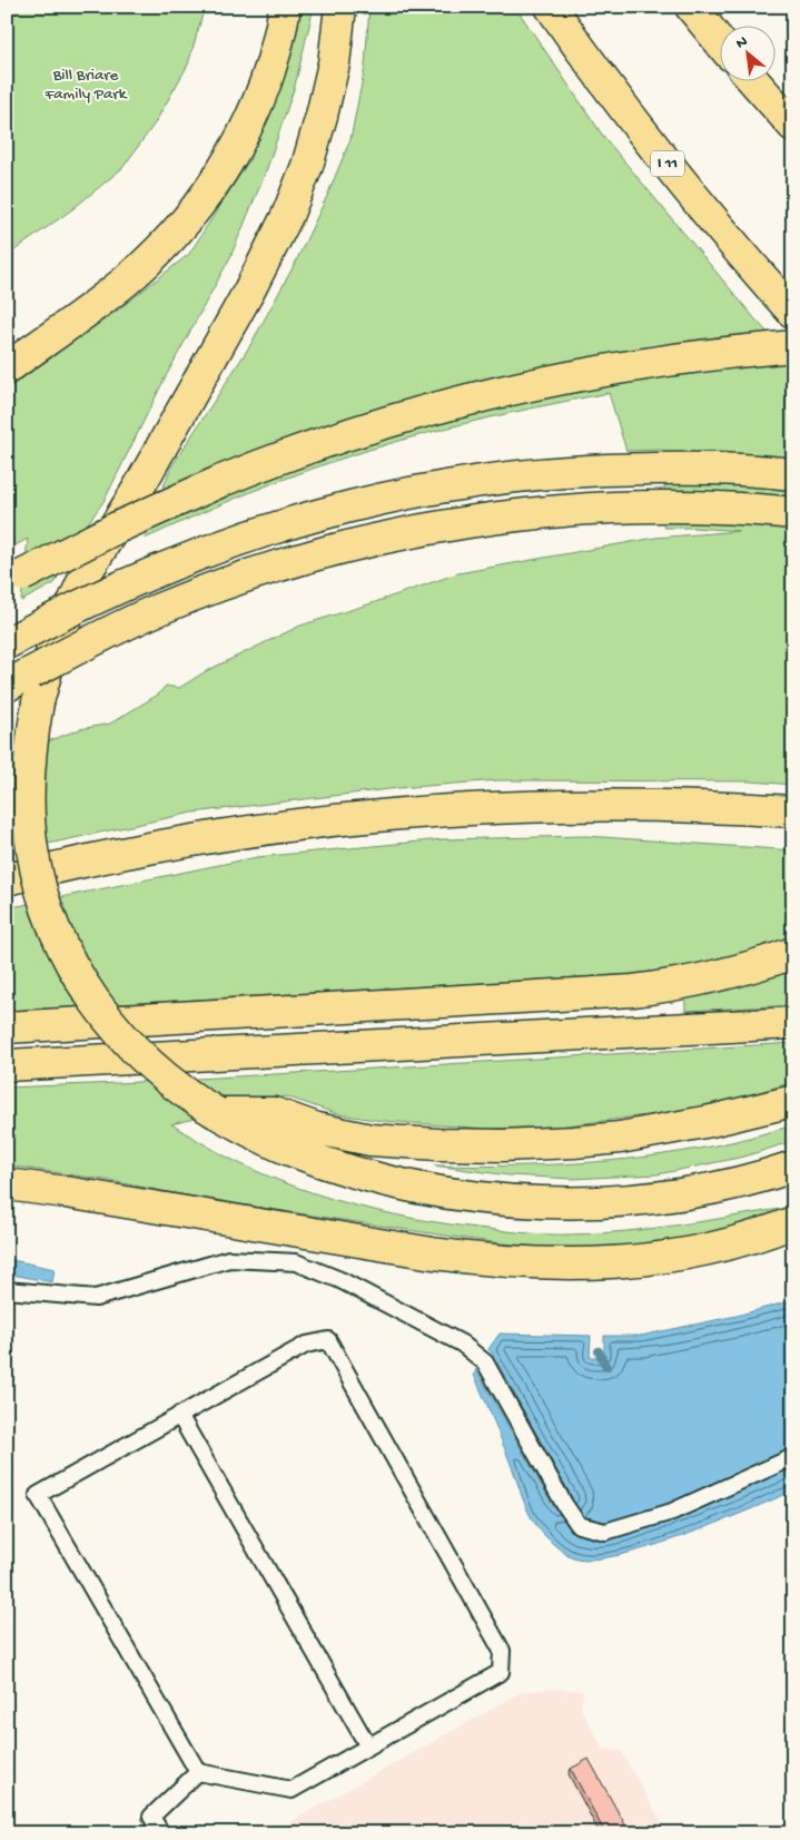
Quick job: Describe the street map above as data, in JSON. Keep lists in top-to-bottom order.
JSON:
{
  "streets": {
    "highway": ["I 11"]
  },
  "parks": ["Bill Briare Family Park"],
  "north": "top left"
}
